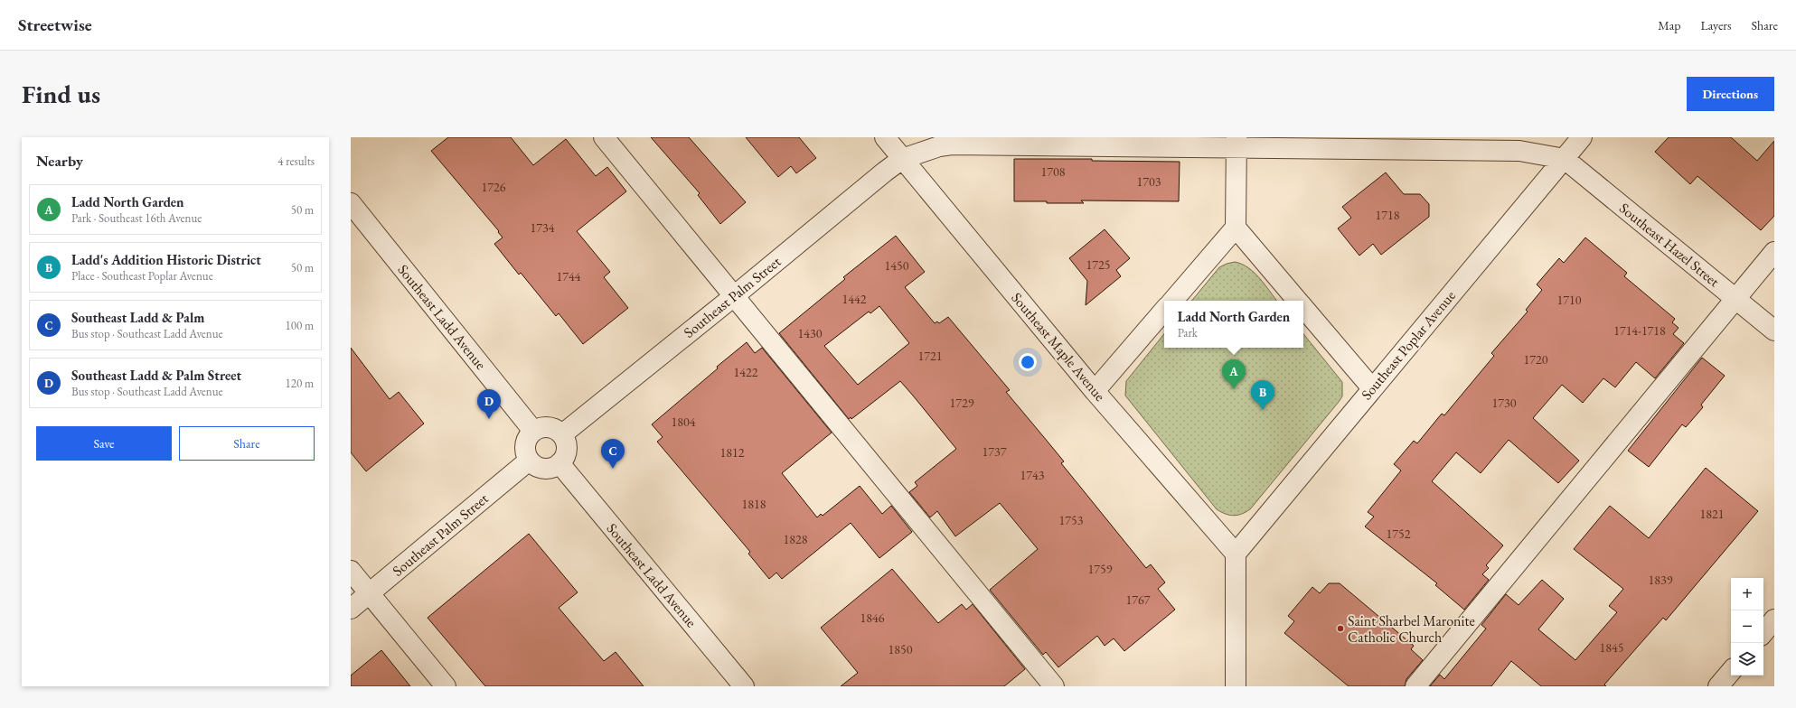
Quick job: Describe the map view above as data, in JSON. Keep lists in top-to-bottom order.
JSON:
{
  "streets": {
    "street": [
      "Southeast Hazel Street",
      "Southeast Palm Street",
      "Southeast Ladd Avenue",
      "Southeast Poplar Avenue",
      "Southeast Maple Avenue"
    ]
  },
  "crossings": [
    ["Southeast Hazel Street", "Southeast Palm Street"],
    ["Southeast Hazel Street", "Southeast Poplar Avenue"],
    ["Southeast Palm Street", "Southeast Ladd Avenue"],
    ["Southeast Palm Street", "Southeast Poplar Avenue"],
    ["Southeast Palm Street", "Southeast Maple Avenue"],
    ["Southeast Poplar Avenue", "Southeast Maple Avenue"]
  ],
  "places": ["Saint Sharbel Maronite Catholic Church"],
  "house_numbers": [
    "1708",
    "1703",
    "1726",
    "1718",
    "1734",
    "1725",
    "1450",
    "1744",
    "1442",
    "1710",
    "1714-1718",
    "1430",
    "1721",
    "1720",
    "1422",
    "1729",
    "1730",
    "1804",
    "1737",
    "1812",
    "1743",
    "1818",
    "1821",
    "1753",
    "1752",
    "1828",
    "1759",
    "1839",
    "1767",
    "1846",
    "1845",
    "1850"
  ],
  "page": {
    "header": "Streetwise",
    "nav": ["Map", "Layers", "Share"],
    "buttons": [
      "Directions",
      ["Save", "Share"]
    ],
    "title": "Find us",
    "heading": ["Nearby", "4 results"],
    "list": [
      {
        "mark": "A",
        "name": "Ladd North Garden",
        "note": "Park · Southeast 16th Avenue",
        "value": "50 m"
      },
      {
        "mark": "B",
        "name": "Ladd's Addition Historic District",
        "note": "Place · Southeast Poplar Avenue",
        "value": "50 m"
      },
      {
        "mark": "C",
        "name": "Southeast Ladd & Palm",
        "note": "Bus stop · Southeast Ladd Avenue",
        "value": "100 m"
      },
      {
        "mark": "D",
        "name": "Southeast Ladd & Palm Street",
        "note": "Bus stop · Southeast Ladd Avenue",
        "value": "120 m"
      }
    ],
    "popup": ["Ladd North Garden", "Park"],
    "pins": [
      "A",
      "B",
      "D",
      "C"
    ],
    "map_buttons": ["+", "−"]
  }
}
